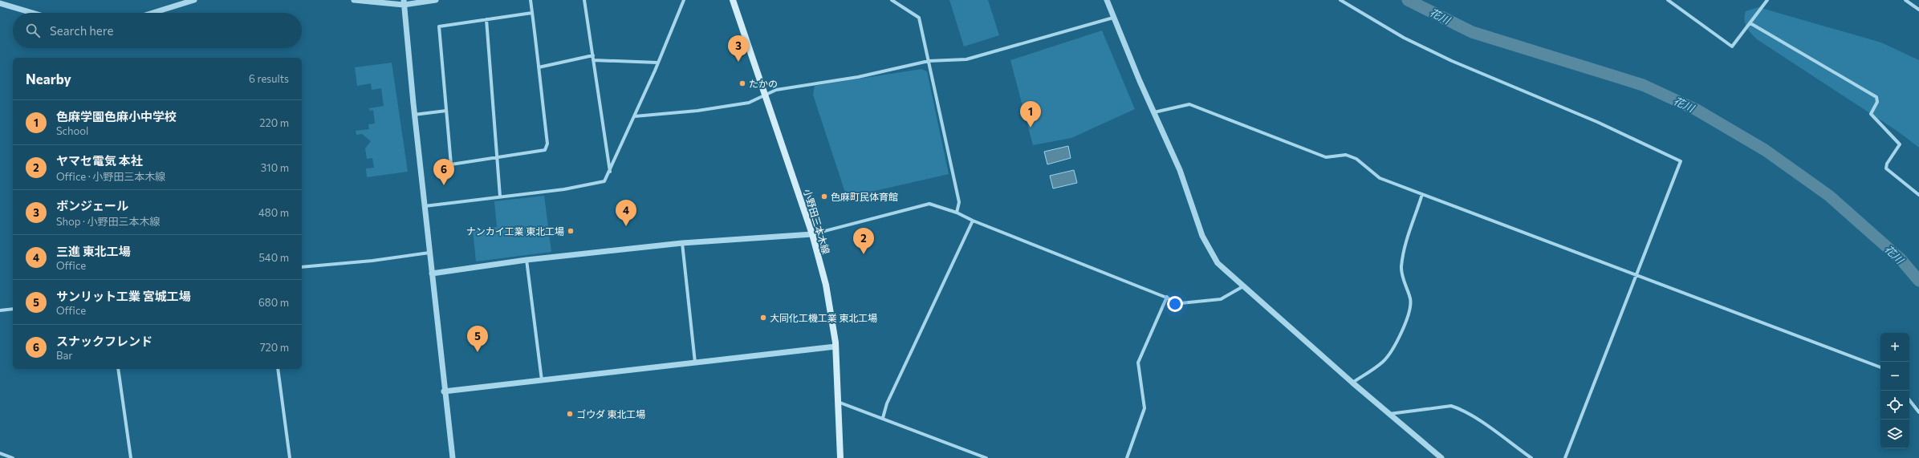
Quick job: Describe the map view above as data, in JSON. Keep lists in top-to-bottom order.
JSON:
{
  "streets": {
    "main road": ["小野田三本木線"]
  },
  "water": ["花川"],
  "places": [
    "たかの",
    "色麻町民体育館",
    "ナンカイ工業 東北工場",
    "大同化工機工業 東北工場",
    "ゴウダ 東北工場"
  ],
  "page": {
    "search": "Search here",
    "pins": [
      "3",
      "1",
      "6",
      "4",
      "2",
      "5"
    ],
    "heading": ["Nearby", "6 results"],
    "list": [
      {
        "mark": "1",
        "name": "色麻学園色麻小中学校",
        "note": "School",
        "value": "220 m"
      },
      {
        "mark": "2",
        "name": "ヤマセ電気 本社",
        "note": "Office · 小野田三本木線",
        "value": "310 m"
      },
      {
        "mark": "3",
        "name": "ボンジェール",
        "note": "Shop · 小野田三本木線",
        "value": "480 m"
      },
      {
        "mark": "4",
        "name": "三進 東北工場",
        "note": "Office",
        "value": "540 m"
      },
      {
        "mark": "5",
        "name": "サンリット工業 宮城工場",
        "note": "Office",
        "value": "680 m"
      },
      {
        "mark": "6",
        "name": "スナックフレンド",
        "note": "Bar",
        "value": "720 m"
      }
    ],
    "map_buttons": ["+", "−"]
  }
}
